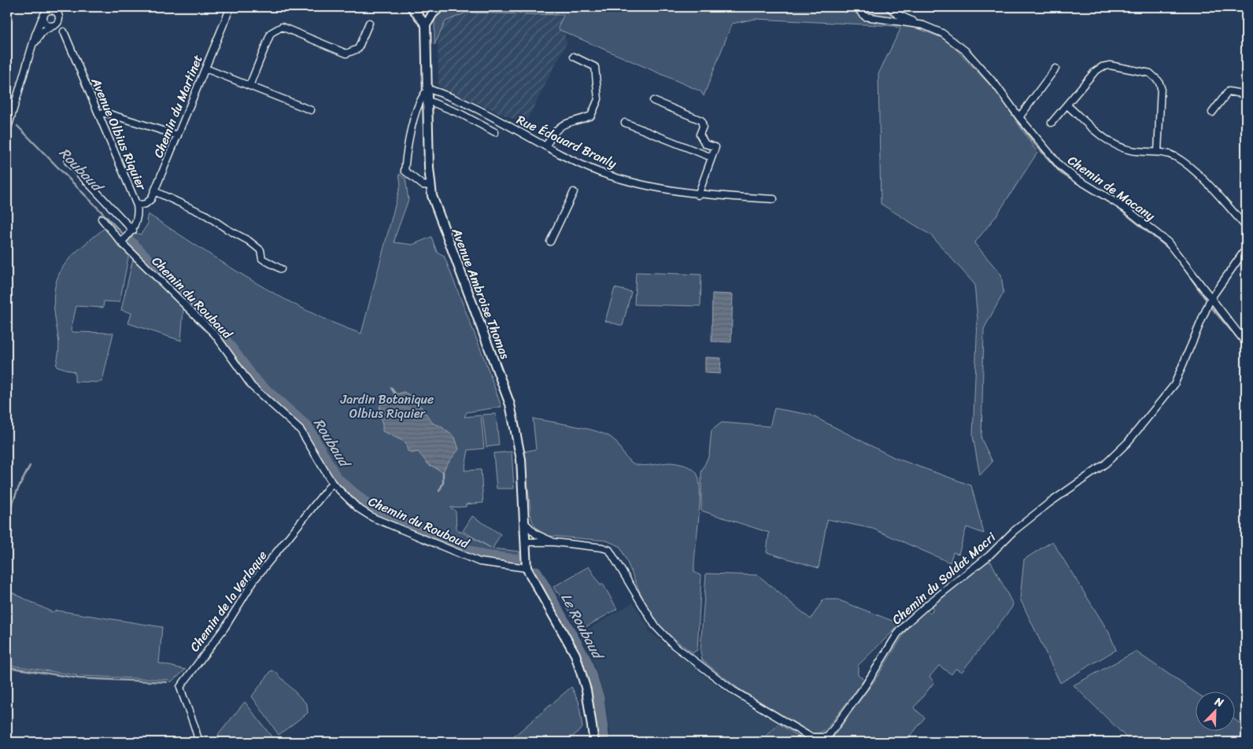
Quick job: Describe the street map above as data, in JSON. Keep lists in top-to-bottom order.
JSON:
{
  "streets": {
    "street": [
      "Chemin du Martinet",
      "Avenue Olbius Riquier",
      "Rue Édouard Branly",
      "Chemin de Macany",
      "Avenue Ambroise Thomas",
      "Chemin du Roubaud",
      "Chemin du Soldat Macri",
      "Chemin de la Verlaque"
    ]
  },
  "crossings": [
    ["Chemin du Martinet", "Avenue Olbius Riquier"],
    ["Rue Édouard Branly", "Avenue Ambroise Thomas"],
    ["Chemin de Macany", "Chemin du Soldat Macri"],
    ["Avenue Ambroise Thomas", "Chemin du Roubaud"],
    ["Chemin du Roubaud", "Chemin de la Verlaque"]
  ],
  "water": ["Roubaud", "Le Roubaud"],
  "parks": ["Jardin Botanique Olbius Riquier"],
  "north": "top right"
}
